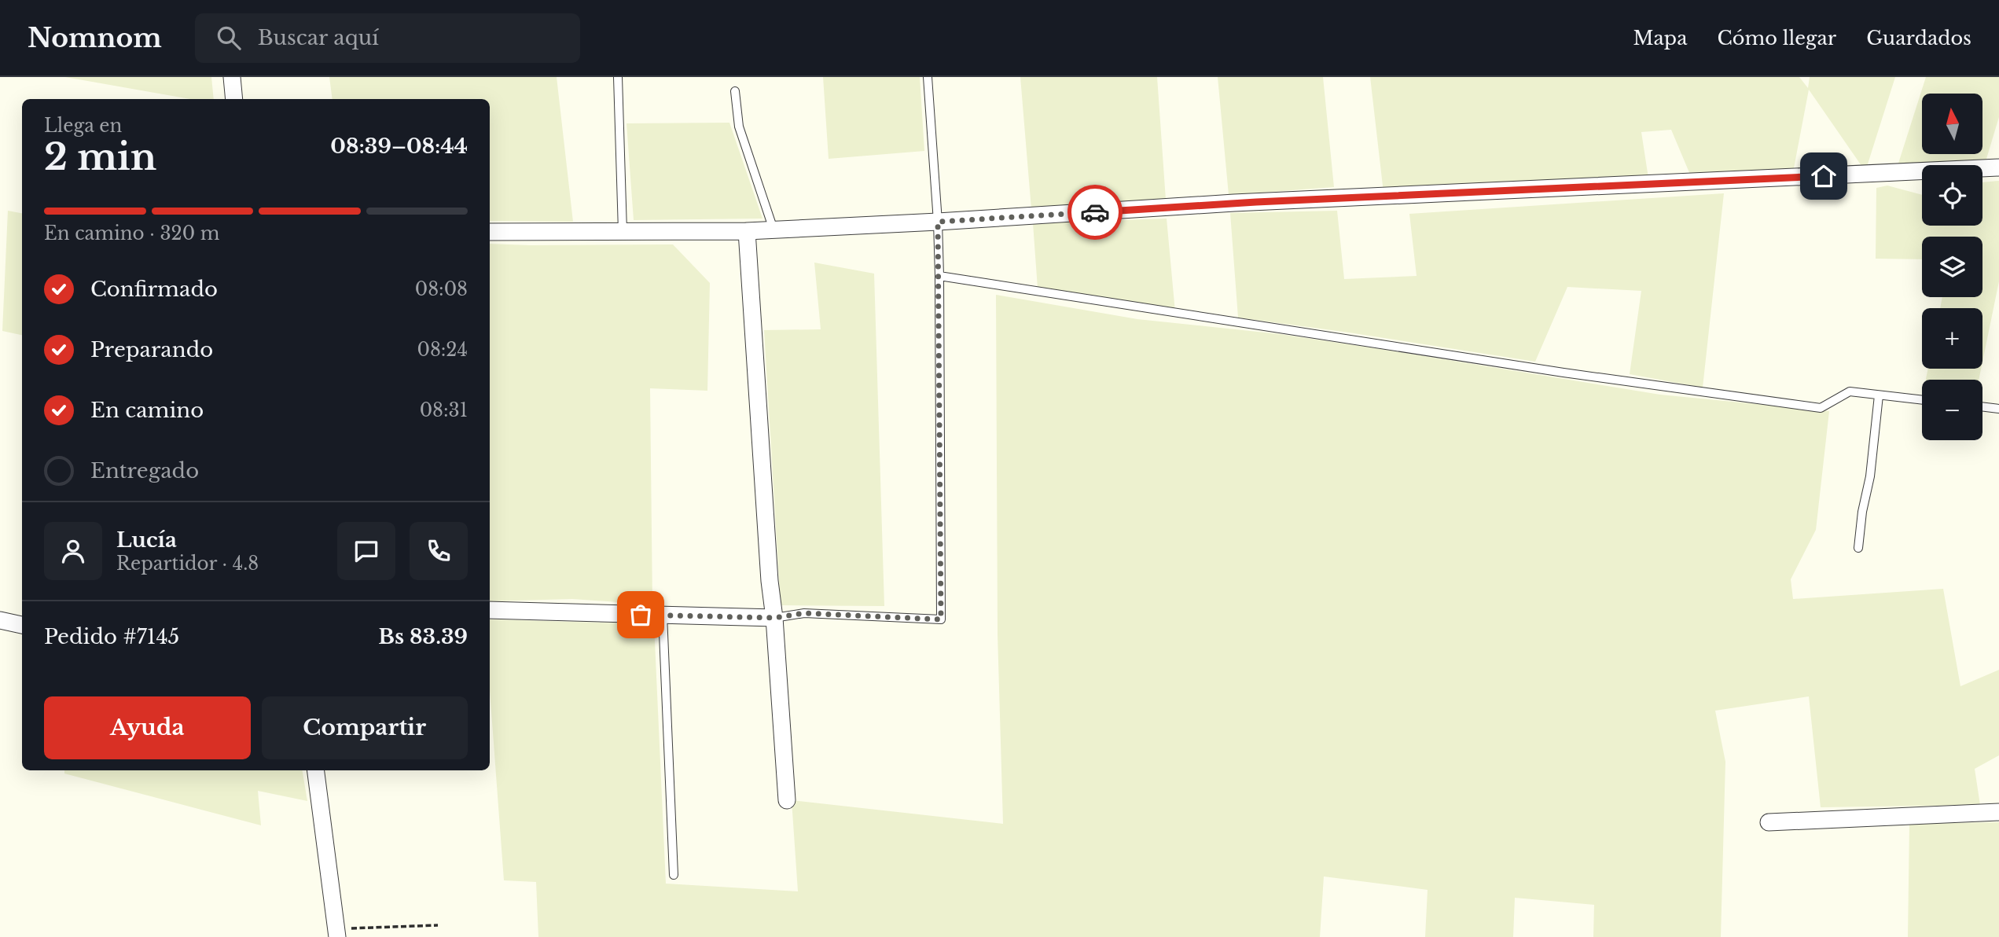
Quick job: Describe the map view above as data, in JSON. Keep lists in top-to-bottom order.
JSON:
{
  "north": "top",
  "page": {
    "header": "Nomnom",
    "search": "Buscar aquí",
    "nav": ["Mapa", "Cómo llegar", "Guardados"],
    "map_buttons": ["+", "−"],
    "heading": ["2 min", "Llega en", "08:39–08:44"],
    "panel": [
      "Lucía",
      "Repartidor · 4.8",
      "Pedido #7145",
      "Bs 83.39"
    ],
    "bar": "En camino · 320 m",
    "list": [
      ["Confirmado", "08:08"],
      ["Preparando", "08:24"],
      ["En camino", "08:31"],
      "Entregado"
    ],
    "buttons": ["Ayuda", "Compartir"]
  }
}
